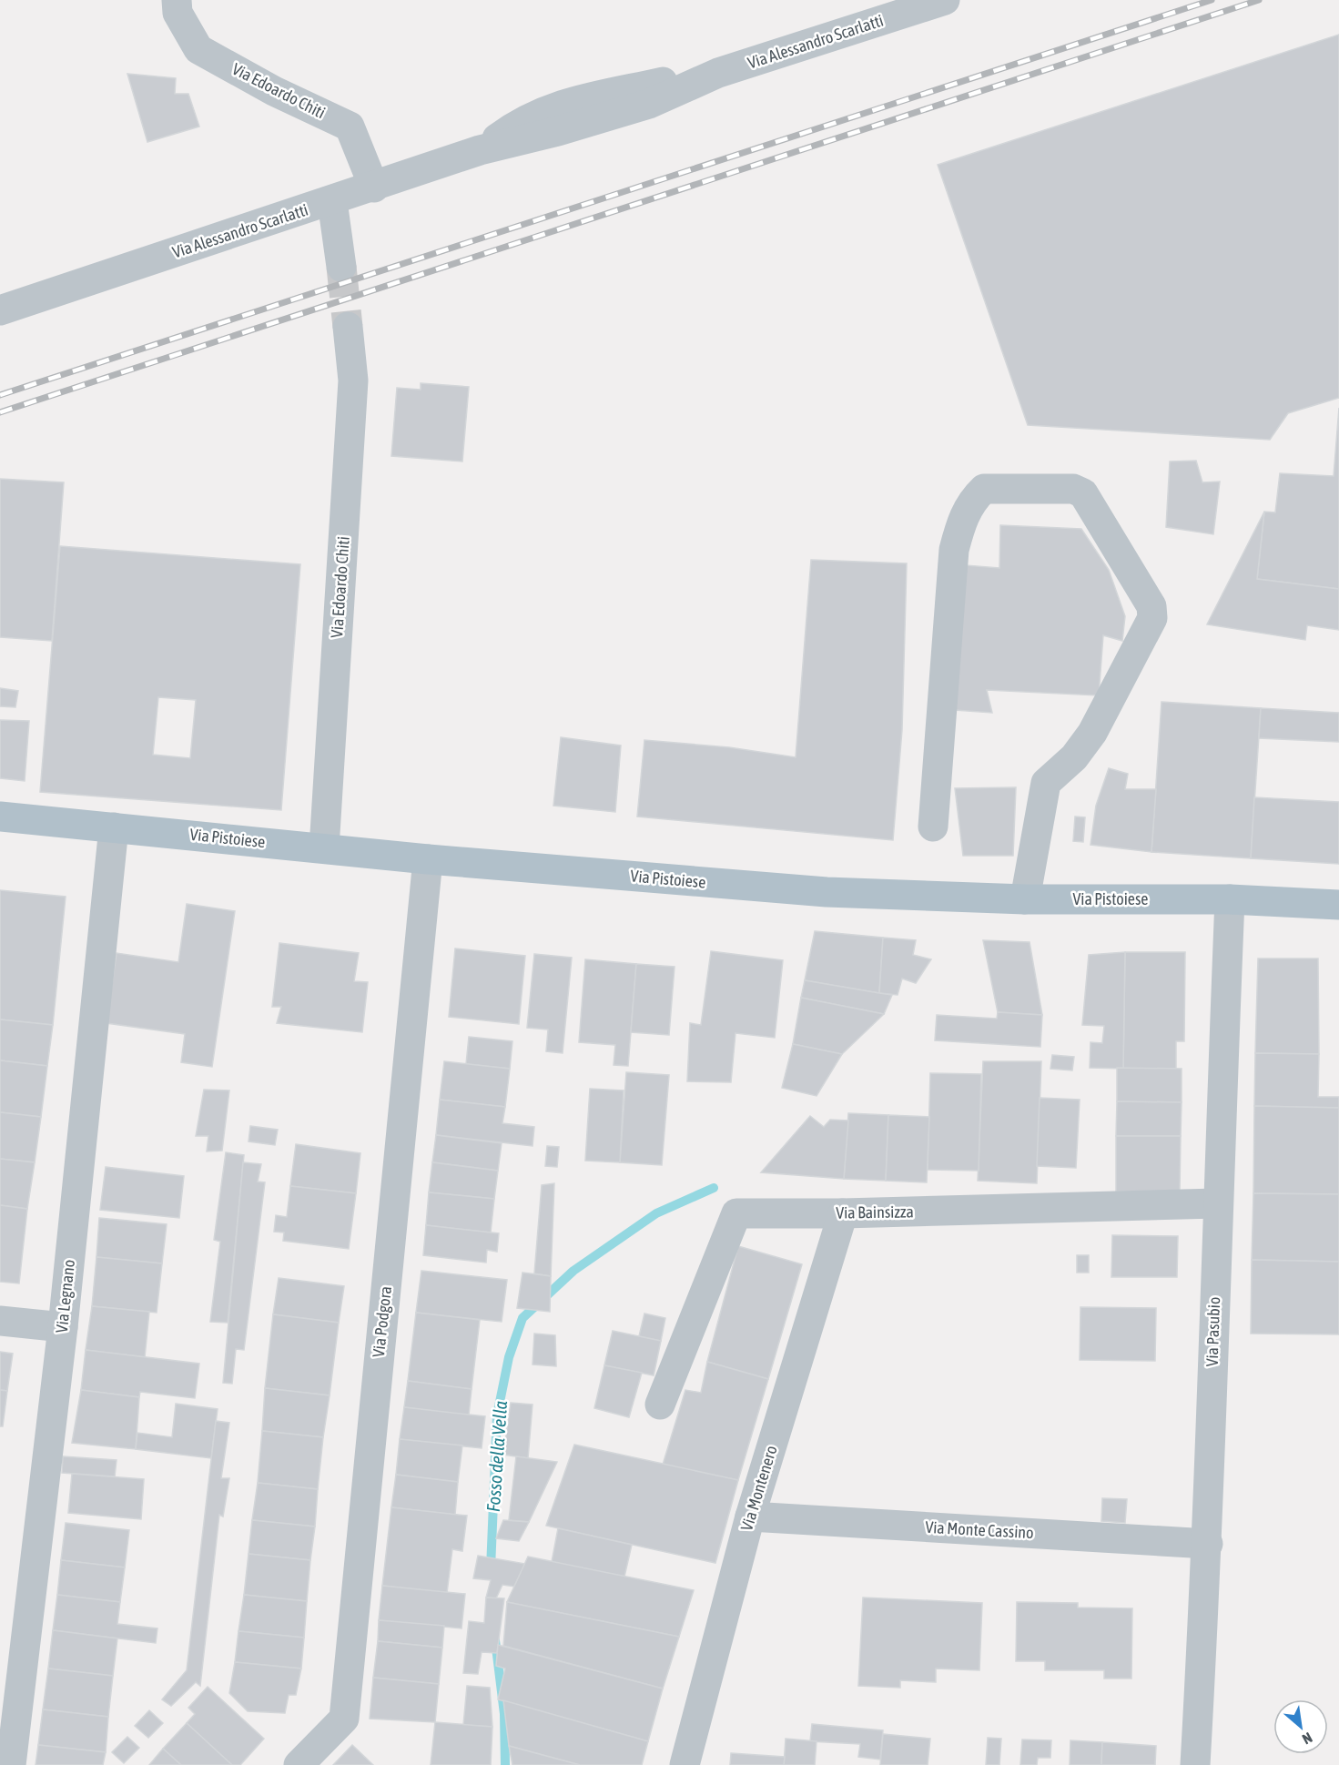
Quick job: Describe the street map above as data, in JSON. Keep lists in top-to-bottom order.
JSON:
{
  "streets": {
    "main road": ["Via Pistoiese"],
    "street": [
      "Via Alessandro Scarlatti",
      "Via Edoardo Chiti",
      "Via Bainsizza",
      "Via Legnano",
      "Via Podgora",
      "Via Pasubio",
      "Via Montenero",
      "Via Monte Cassino"
    ]
  },
  "crossings": [
    ["Via Alessandro Scarlatti", "Via Edoardo Chiti"],
    ["Via Edoardo Chiti", "Via Pistoiese"],
    ["Via Pistoiese", "Via Legnano"],
    ["Via Pistoiese", "Via Podgora"],
    ["Via Pistoiese", "Via Pasubio"],
    ["Via Bainsizza", "Via Pasubio"],
    ["Via Bainsizza", "Via Montenero"],
    ["Via Pasubio", "Via Monte Cassino"],
    ["Via Montenero", "Via Monte Cassino"]
  ],
  "water": ["Fosso della Vella"],
  "north": "bottom right"
}
